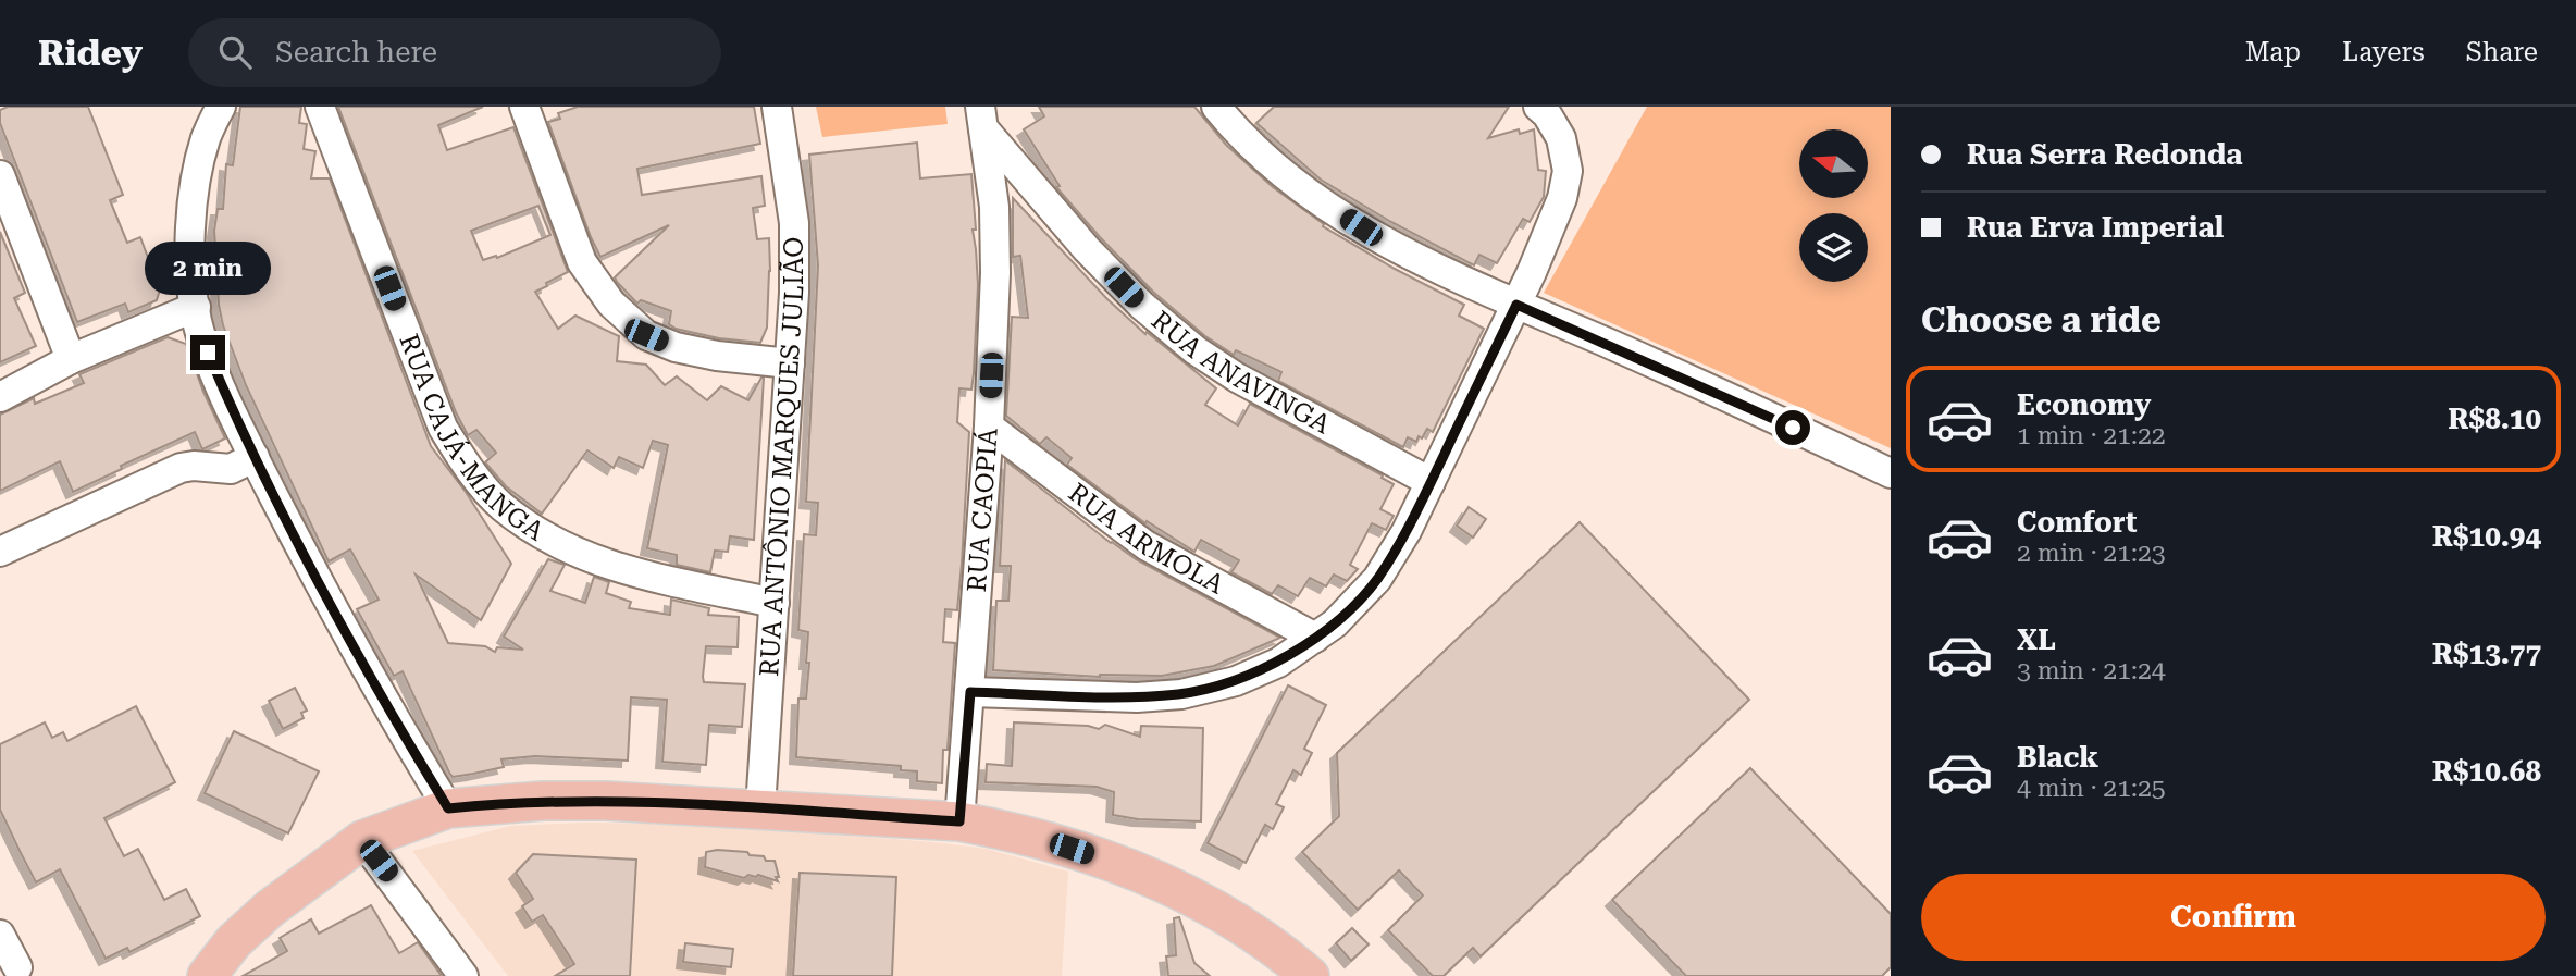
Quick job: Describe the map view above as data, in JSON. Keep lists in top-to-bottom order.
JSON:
{
  "streets": {
    "street": [
      "RUA ANAVINGA",
      "RUA CAJÁ-MANGA",
      "RUA ANTÔNIO MARQUES JULIÃO",
      "RUA CAOPIÁ",
      "RUA ARMOLA"
    ]
  },
  "crossings": [
    ["RUA ANAVINGA", "RUA CAOPIÁ"],
    ["RUA CAJÁ-MANGA", "RUA ANTÔNIO MARQUES JULIÃO"],
    ["RUA CAOPIÁ", "RUA ARMOLA"]
  ],
  "north": "left",
  "page": {
    "header": "Ridey",
    "search": "Search here",
    "nav": ["Map", "Layers", "Share"],
    "banner": ["Rua Serra Redonda", "Rua Erva Imperial"],
    "bubble": "2 min",
    "heading": "Choose a ride",
    "list": [
      {
        "name": "Economy",
        "note": "1 min · 21:22",
        "value": "R$8.10"
      },
      {
        "name": "Comfort",
        "note": "2 min · 21:23",
        "value": "R$10.94"
      },
      {
        "name": "XL",
        "note": "3 min · 21:24",
        "value": "R$13.77"
      },
      {
        "name": "Black",
        "note": "4 min · 21:25",
        "value": "R$10.68"
      }
    ],
    "buttons": "Confirm"
  }
}
